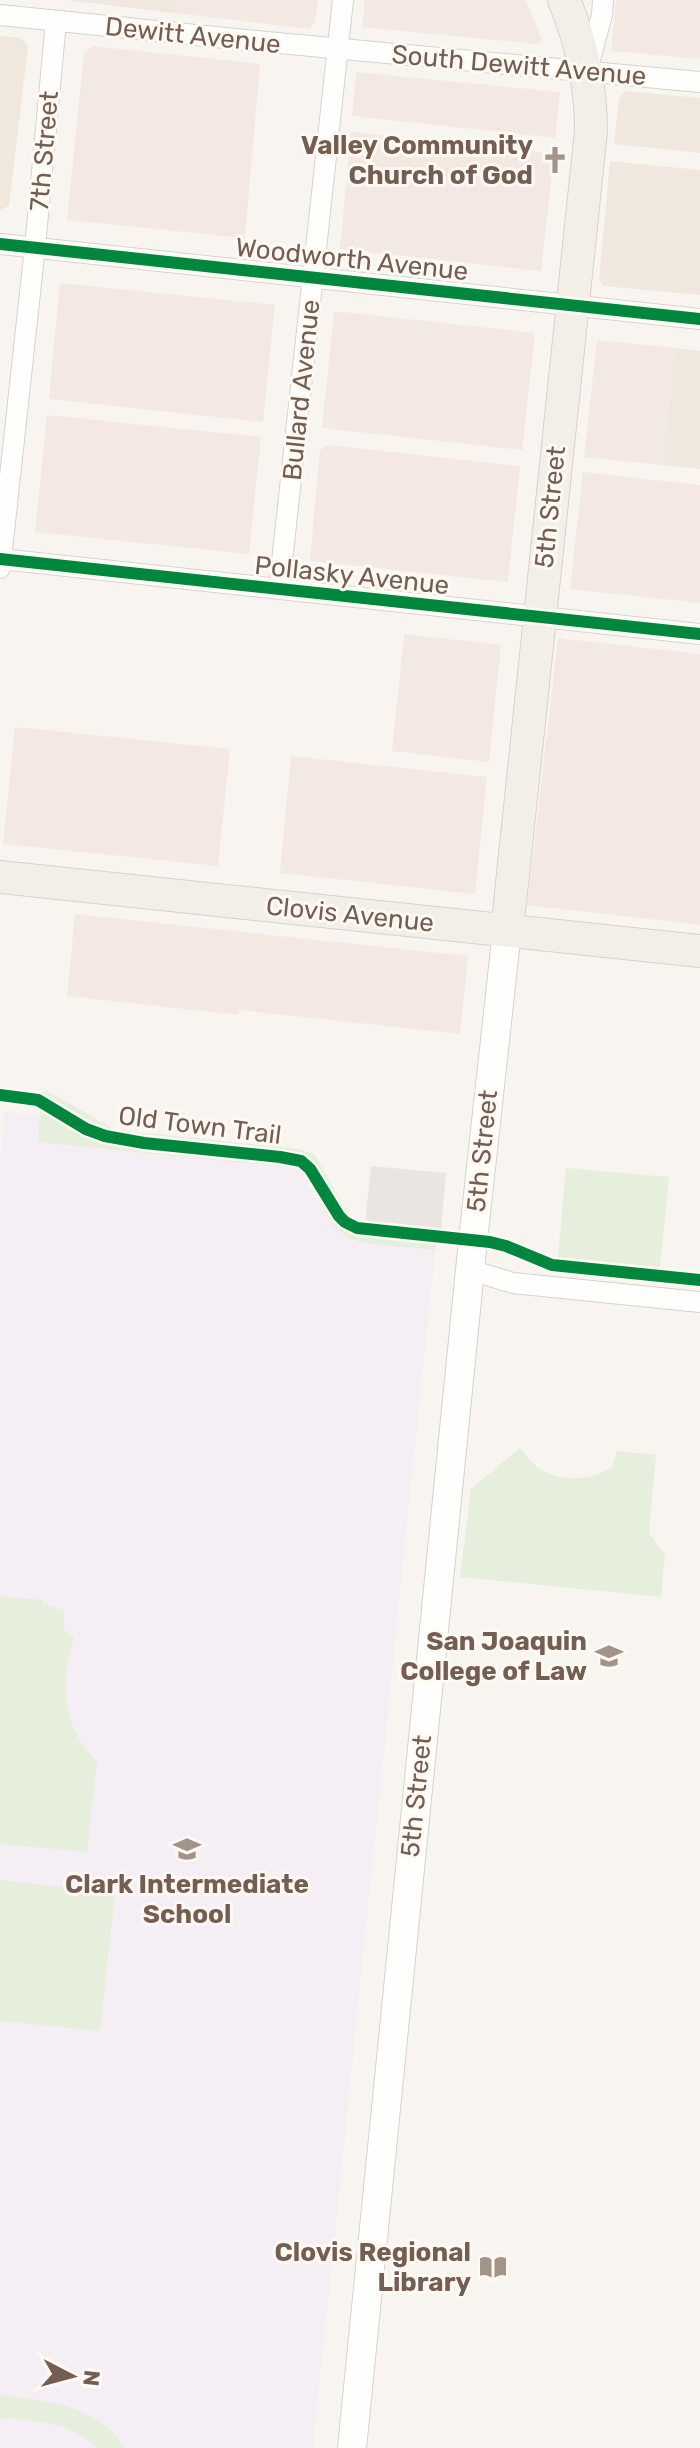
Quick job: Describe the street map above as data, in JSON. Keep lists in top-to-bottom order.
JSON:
{
  "streets": {
    "main road": ["5th Street", "Clovis Avenue"],
    "street": [
      "Dewitt Avenue",
      "South Dewitt Avenue",
      "7th Street",
      "Woodworth Avenue",
      "Bullard Avenue",
      "Pollasky Avenue"
    ],
    "cycle path": ["Old Town Trail"]
  },
  "crossings": [
    ["Dewitt Avenue", "South Dewitt Avenue"],
    ["Dewitt Avenue", "7th Street"],
    ["Dewitt Avenue", "Bullard Avenue"],
    ["South Dewitt Avenue", "Bullard Avenue"],
    ["South Dewitt Avenue", "5th Street"],
    ["7th Street", "Woodworth Avenue"],
    ["7th Street", "Pollasky Avenue"],
    ["Woodworth Avenue", "Bullard Avenue"],
    ["Woodworth Avenue", "5th Street"],
    ["Bullard Avenue", "Pollasky Avenue"],
    ["5th Street", "Pollasky Avenue"],
    ["5th Street", "Clovis Avenue"]
  ],
  "places": {
    "church": ["Valley Community Church of God"],
    "school or university": ["San Joaquin College of Law", "Clark Intermediate School"],
    "library": ["Clovis Regional Library"]
  },
  "north": "right"
}
